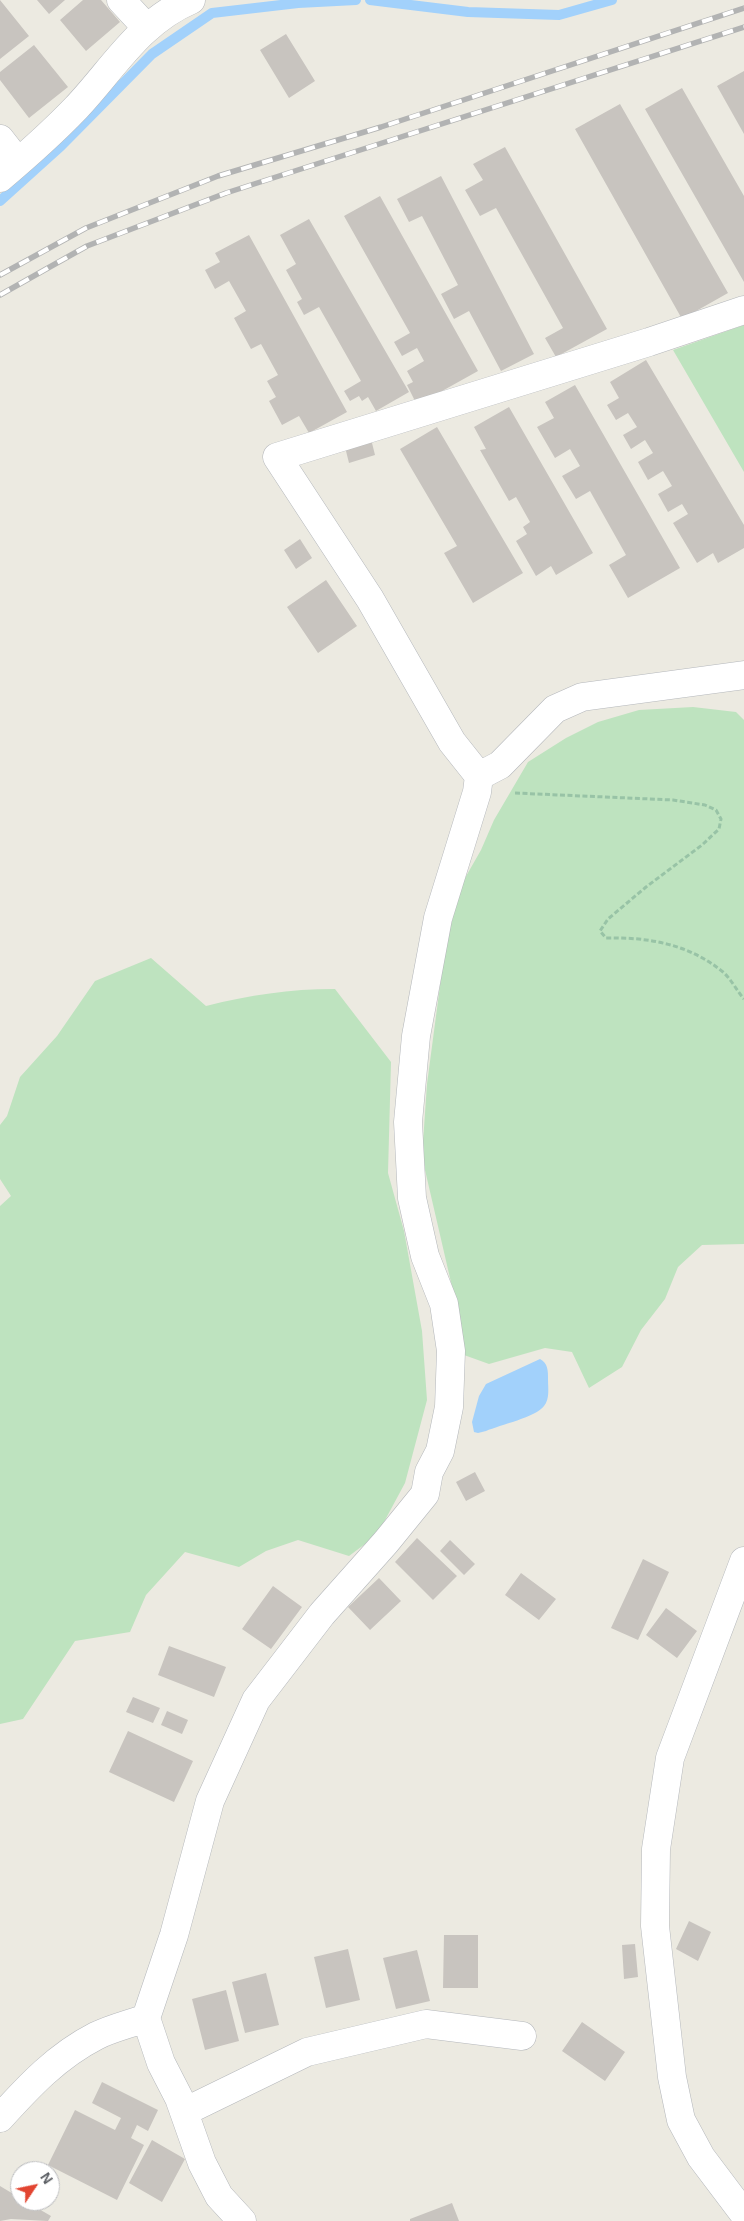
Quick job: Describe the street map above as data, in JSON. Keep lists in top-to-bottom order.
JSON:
{
  "north": "top right"
}
